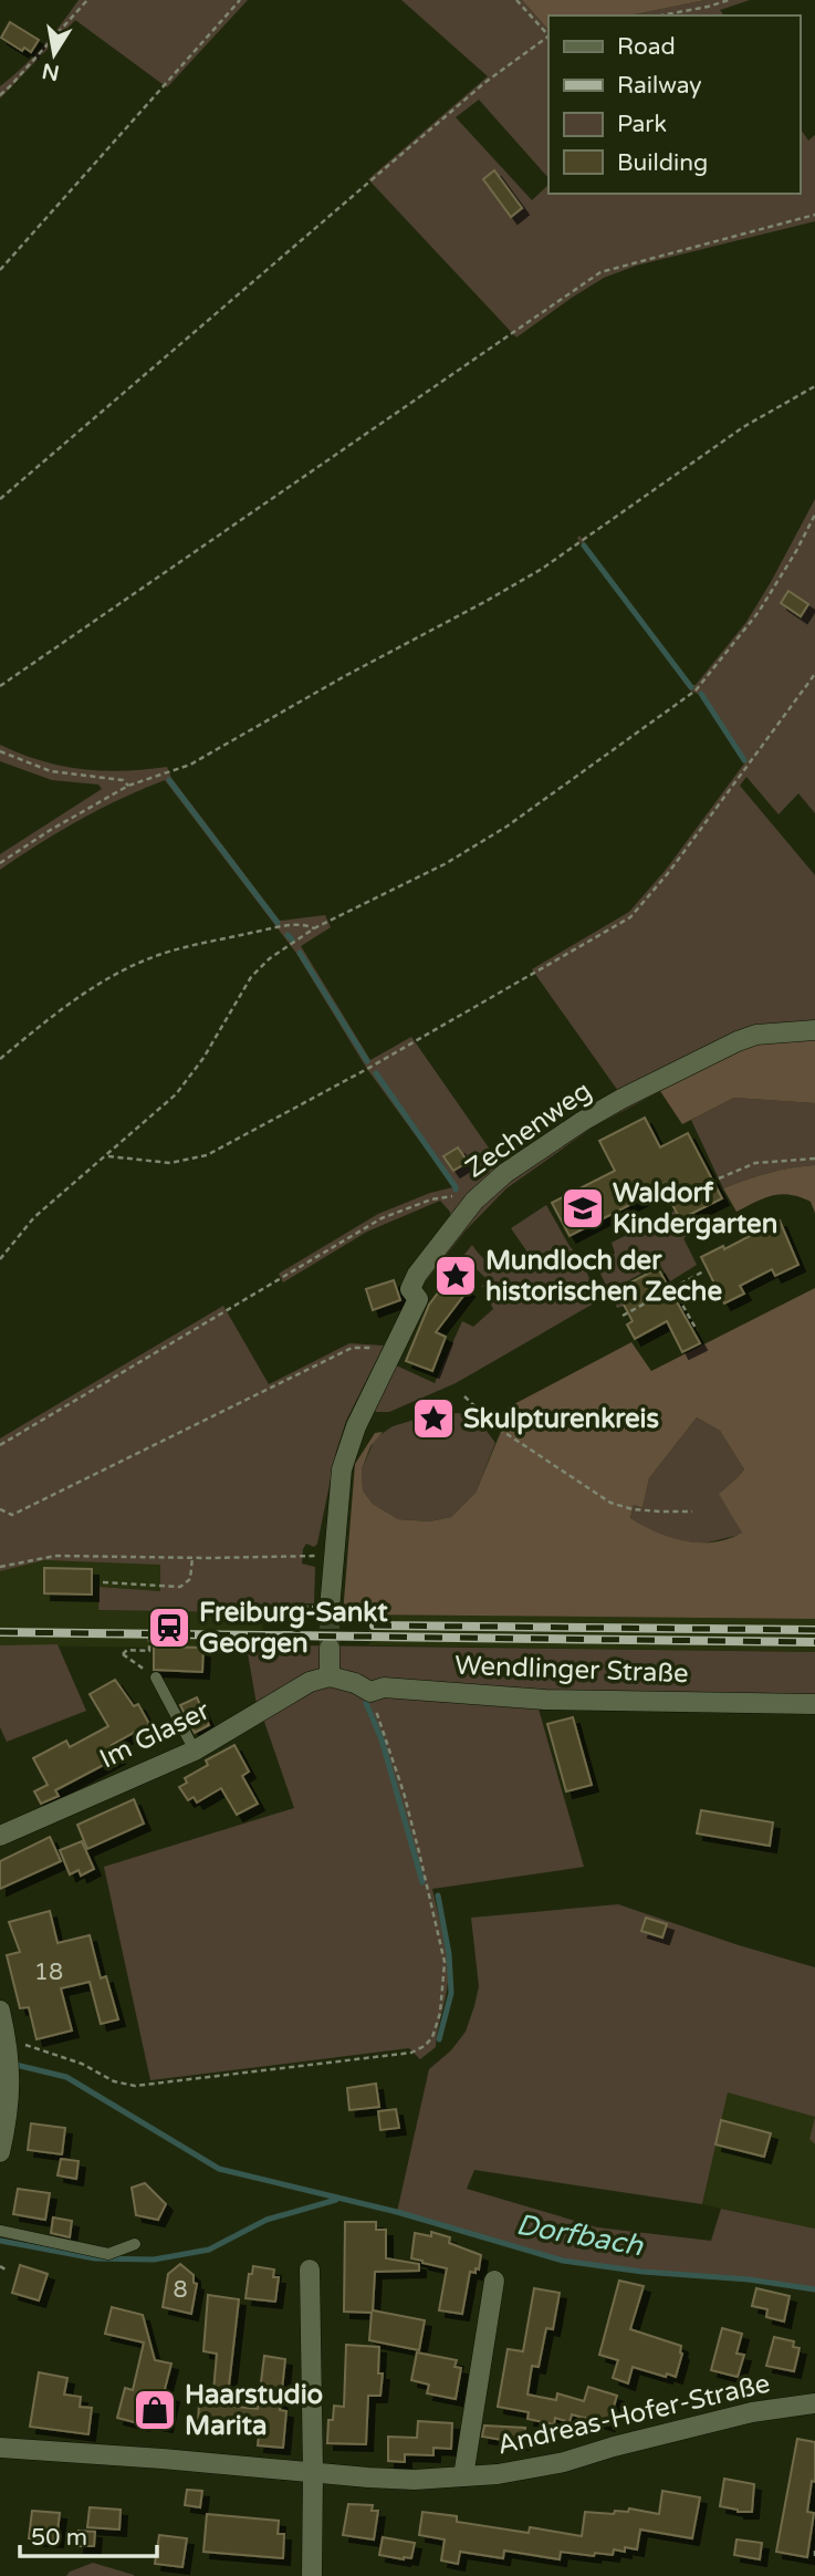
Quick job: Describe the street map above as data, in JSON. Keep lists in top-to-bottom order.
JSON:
{
  "streets": {
    "street": [
      "Zechenweg",
      "Wendlinger Straße",
      "Im Glaser",
      "Andreas-Hofer-Straße"
    ]
  },
  "crossings": [
    ["Wendlinger Straße", "Im Glaser"]
  ],
  "water": ["Dorfbach"],
  "places": {
    "school or university": ["Waldorf Kindergarten"],
    "place": ["Mundloch der historischen Zeche", "Skulpturenkreis"],
    "station": ["Freiburg-Sankt Georgen"],
    "shop": ["Haarstudio Marita"]
  },
  "house_numbers": ["18", "8"],
  "legend": [
    "Road",
    "Railway",
    "Park",
    "Building"
  ],
  "scale_bar": "50 m",
  "north": "bottom"
}
